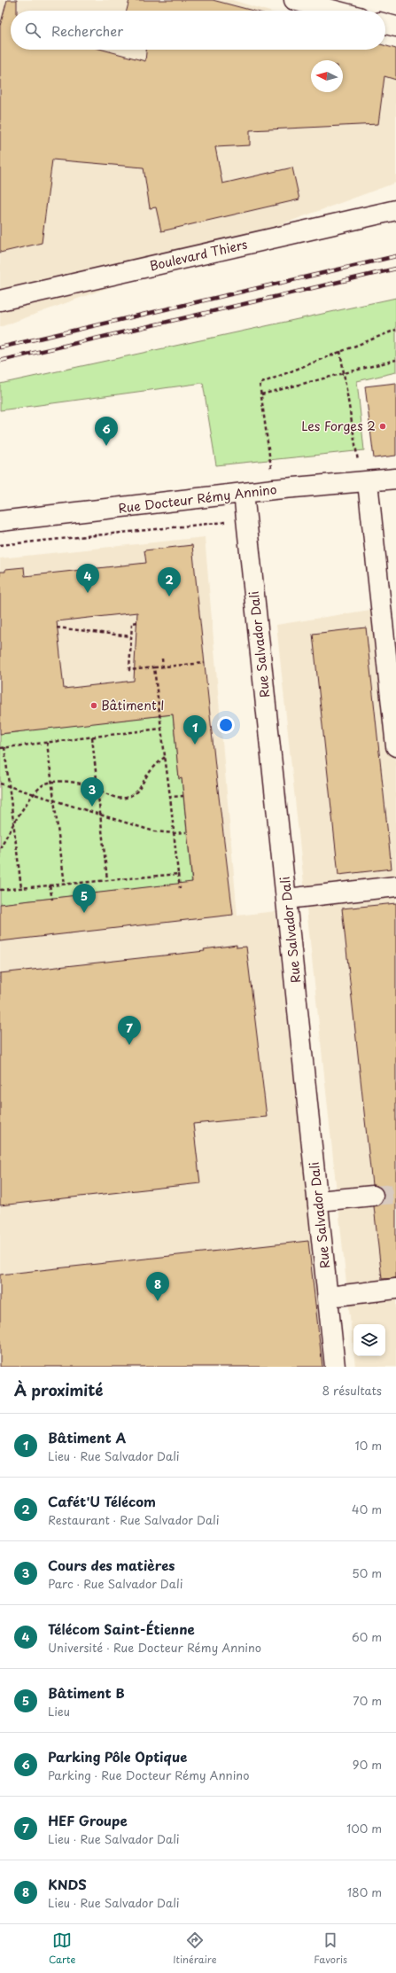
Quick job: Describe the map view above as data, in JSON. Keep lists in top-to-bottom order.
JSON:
{
  "streets": {
    "street": ["Boulevard Thiers", "Rue Docteur Rémy Annino", "Rue Salvador Dali"]
  },
  "crossings": [
    ["Rue Docteur Rémy Annino", "Rue Salvador Dali"]
  ],
  "places": ["Les Forges 2", "Bâtiment I"],
  "north": "left",
  "page": {
    "search": "Rechercher",
    "pins": [
      "6",
      "4",
      "2",
      "1",
      "3",
      "5",
      "7",
      "8"
    ],
    "heading": ["À proximité", "8 résultats"],
    "list": [
      {
        "mark": "1",
        "name": "Bâtiment A",
        "note": "Lieu · Rue Salvador Dali",
        "value": "10 m"
      },
      {
        "mark": "2",
        "name": "Cafét'U Télécom",
        "note": "Restaurant · Rue Salvador Dali",
        "value": "40 m"
      },
      {
        "mark": "3",
        "name": "Cours des matières",
        "note": "Parc · Rue Salvador Dali",
        "value": "50 m"
      },
      {
        "mark": "4",
        "name": "Télécom Saint-Étienne",
        "note": "Université · Rue Docteur Rémy Annino",
        "value": "60 m"
      },
      {
        "mark": "5",
        "name": "Bâtiment B",
        "note": "Lieu",
        "value": "70 m"
      },
      {
        "mark": "6",
        "name": "Parking Pôle Optique",
        "note": "Parking · Rue Docteur Rémy Annino",
        "value": "90 m"
      },
      {
        "mark": "7",
        "name": "HEF Groupe",
        "note": "Lieu · Rue Salvador Dali",
        "value": "100 m"
      },
      {
        "mark": "8",
        "name": "KNDS",
        "note": "Lieu · Rue Salvador Dali",
        "value": "180 m"
      }
    ],
    "nav": ["Carte", "Itinéraire", "Favoris"]
  }
}
